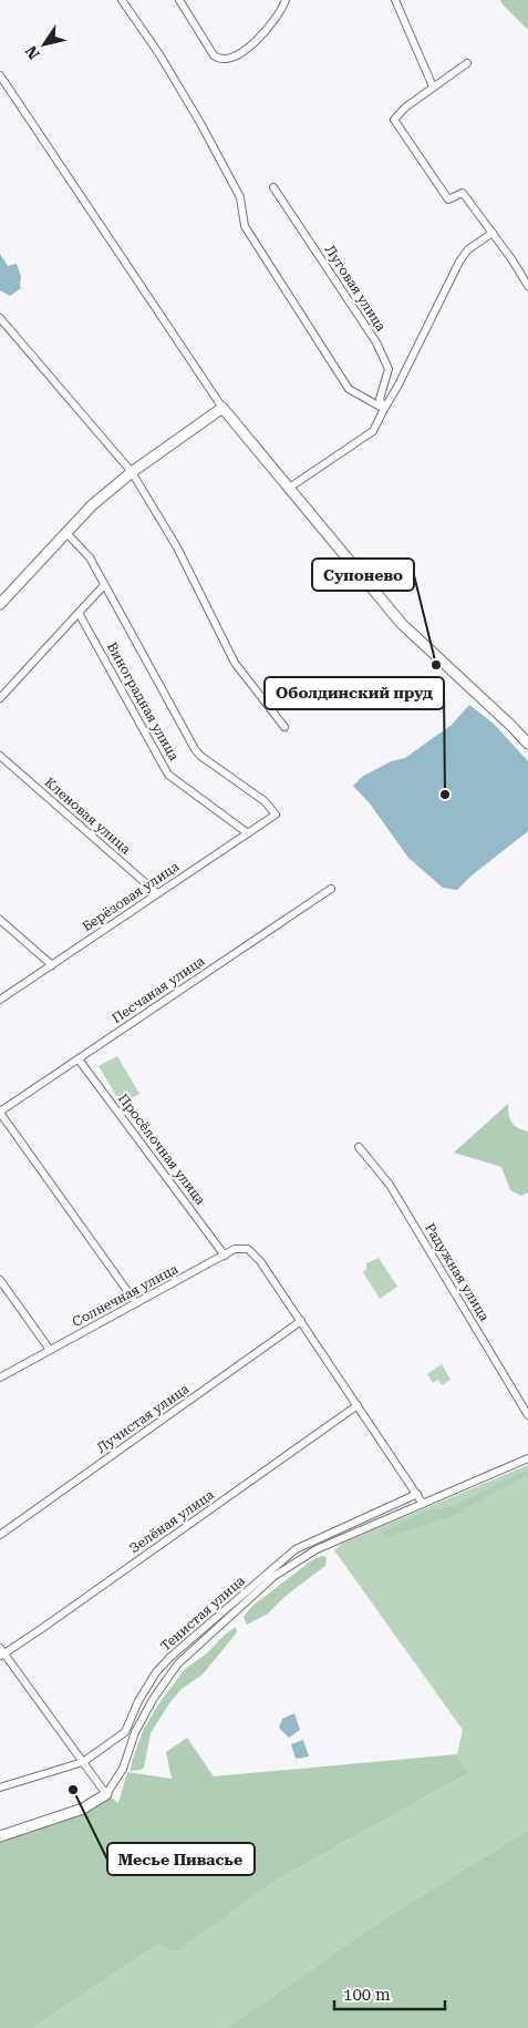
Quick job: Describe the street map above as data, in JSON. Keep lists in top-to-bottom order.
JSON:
{
  "streets": {
    "street": [
      "Луговая улица",
      "Виноградная улица",
      "Кленовая улица",
      "Берёзовая улица",
      "Песчаная улица",
      "Просёлочная улица",
      "Радужная улица",
      "Солнечная улица",
      "Лучистая улица",
      "Зелёная улица",
      "Тенистая улица"
    ]
  },
  "crossings": [
    ["Виноградная улица", "Берёзовая улица"],
    ["Кленовая улица", "Берёзовая улица"],
    ["Песчаная улица", "Просёлочная улица"],
    ["Просёлочная улица", "Солнечная улица"],
    ["Солнечная улица", "Лучистая улица"]
  ],
  "places": ["Супонево", "Оболдинский пруд", "Месье Пивасье"],
  "scale_bar": "100 m",
  "north": "bottom left"
}
